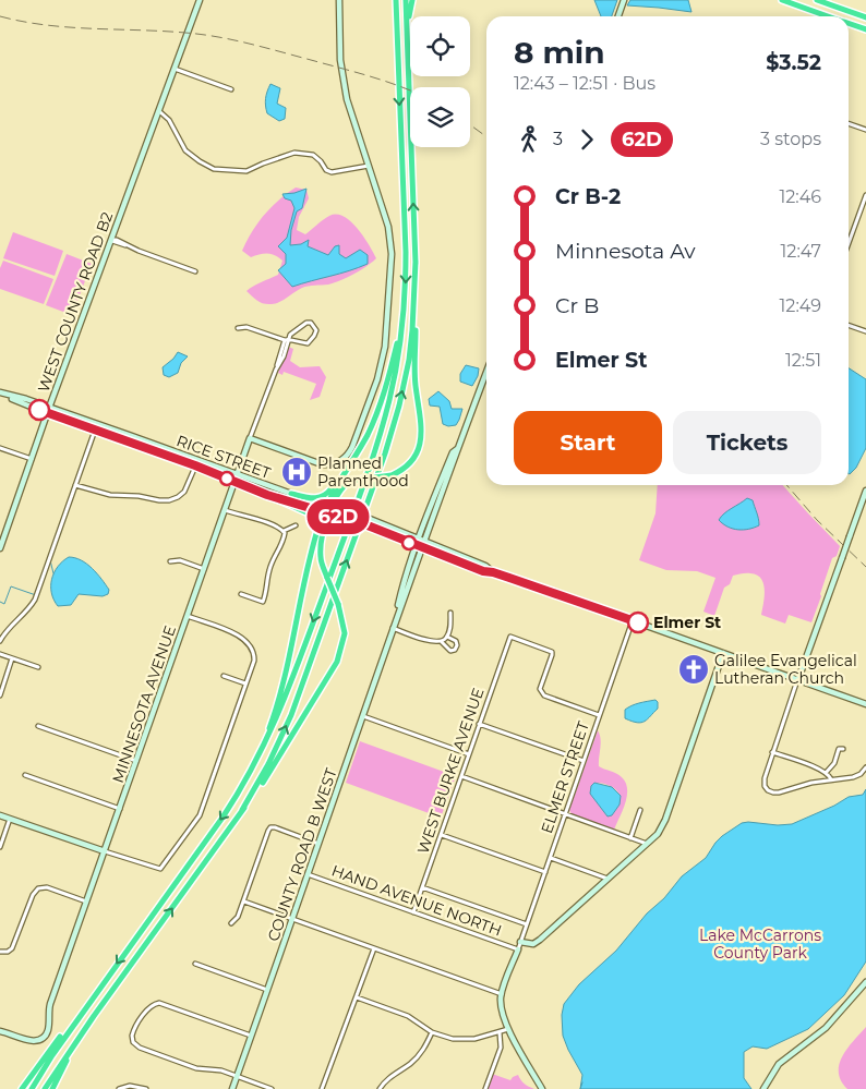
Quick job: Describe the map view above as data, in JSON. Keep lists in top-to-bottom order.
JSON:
{
  "streets": {
    "street": [
      "WEST COUNTY ROAD B2",
      "RICE STREET",
      "MINNESOTA AVENUE",
      "WEST BURKE AVENUE",
      "ELMER STREET",
      "COUNTY ROAD B WEST",
      "HAND AVENUE NORTH"
    ]
  },
  "crossings": [
    ["WEST COUNTY ROAD B2", "RICE STREET"],
    ["RICE STREET", "MINNESOTA AVENUE"],
    ["RICE STREET", "ELMER STREET"],
    ["RICE STREET", "COUNTY ROAD B WEST"],
    ["WEST BURKE AVENUE", "ELMER STREET"],
    ["WEST BURKE AVENUE", "HAND AVENUE NORTH"],
    ["ELMER STREET", "HAND AVENUE NORTH"],
    ["COUNTY ROAD B WEST", "HAND AVENUE NORTH"]
  ],
  "parks": ["Lake McCarrons County Park"],
  "places": {
    "hospital": ["Planned Parenthood"],
    "other": ["Elmer St"],
    "church": ["Galilee Evangelical Lutheran Church"]
  },
  "lines": ["bus line 62D"],
  "page": {
    "on_map": "62D",
    "heading": ["8 min", "12:43 – 12:51 · Bus", "$3.52"],
    "legs": ["3", "62D", "3 stops"],
    "list": [
      {
        "name": "Cr B-2",
        "value": "12:46"
      },
      {
        "name": "Minnesota Av",
        "value": "12:47"
      },
      {
        "name": "Cr B",
        "value": "12:49"
      },
      {
        "name": "Elmer St",
        "value": "12:51"
      }
    ],
    "buttons": ["Start", "Tickets"]
  }
}
